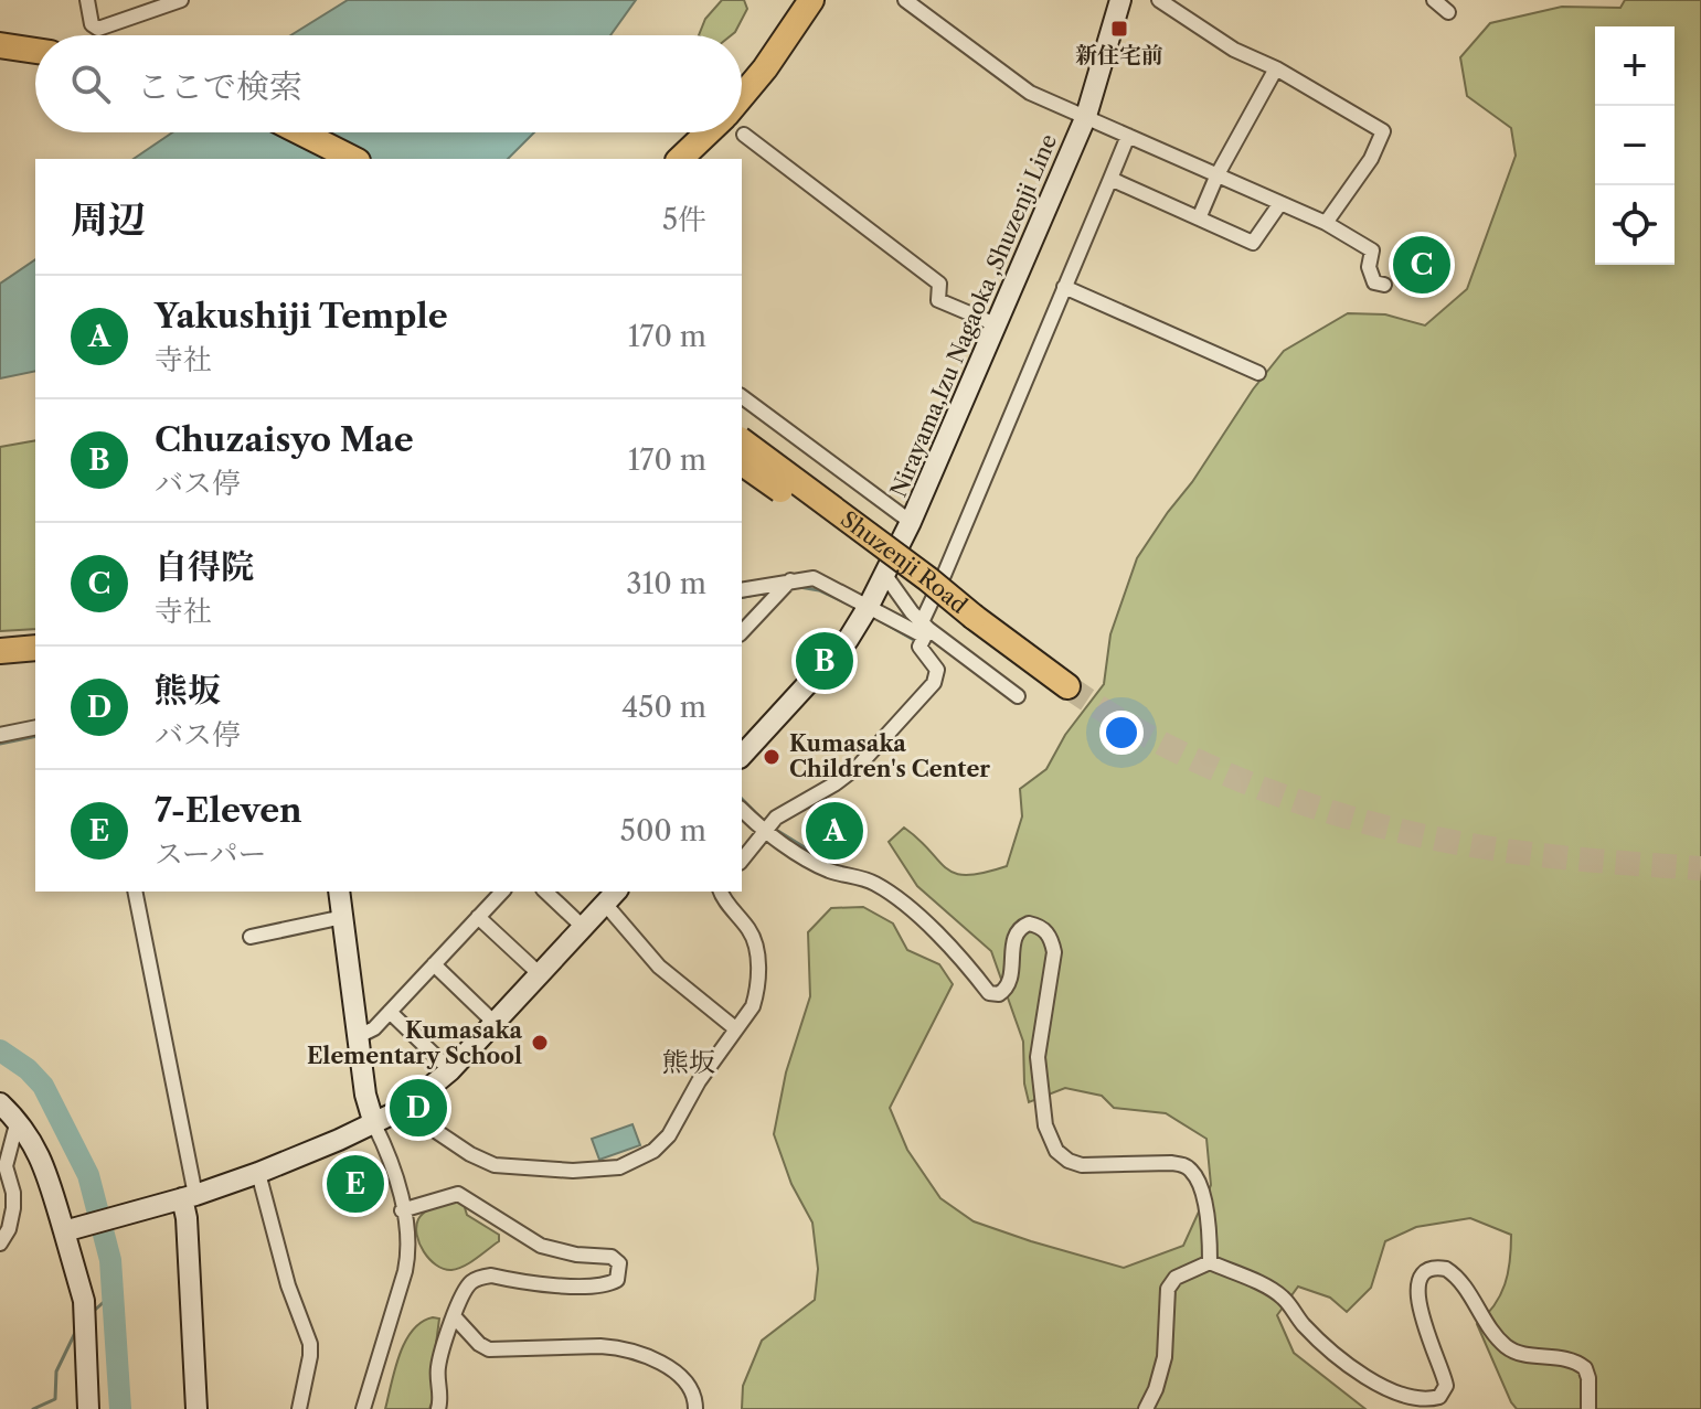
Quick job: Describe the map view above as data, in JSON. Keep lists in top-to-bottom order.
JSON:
{
  "streets": {
    "highway": ["Shuzenji Road"],
    "main road": ["Nirayama,Izu Nagaoka ,Shuzenji Line"]
  },
  "districts": ["熊坂"],
  "places": {
    "transit": ["新住宅前"],
    "other": ["Kumasaka Children's Center", "Kumasaka Elementary School"]
  },
  "page": {
    "map_buttons": ["+", "−"],
    "search": "ここで検索",
    "heading": ["周辺", "5件"],
    "pins": [
      "C",
      "B",
      "A",
      "D",
      "E"
    ],
    "list": [
      {
        "mark": "A",
        "name": "Yakushiji Temple",
        "note": "寺社",
        "value": "170 m"
      },
      {
        "mark": "B",
        "name": "Chuzaisyo Mae",
        "note": "バス停",
        "value": "170 m"
      },
      {
        "mark": "C",
        "name": "自得院",
        "note": "寺社",
        "value": "310 m"
      },
      {
        "mark": "D",
        "name": "熊坂",
        "note": "バス停",
        "value": "450 m"
      },
      {
        "mark": "E",
        "name": "7-Eleven",
        "note": "スーパー",
        "value": "500 m"
      }
    ]
  }
}
